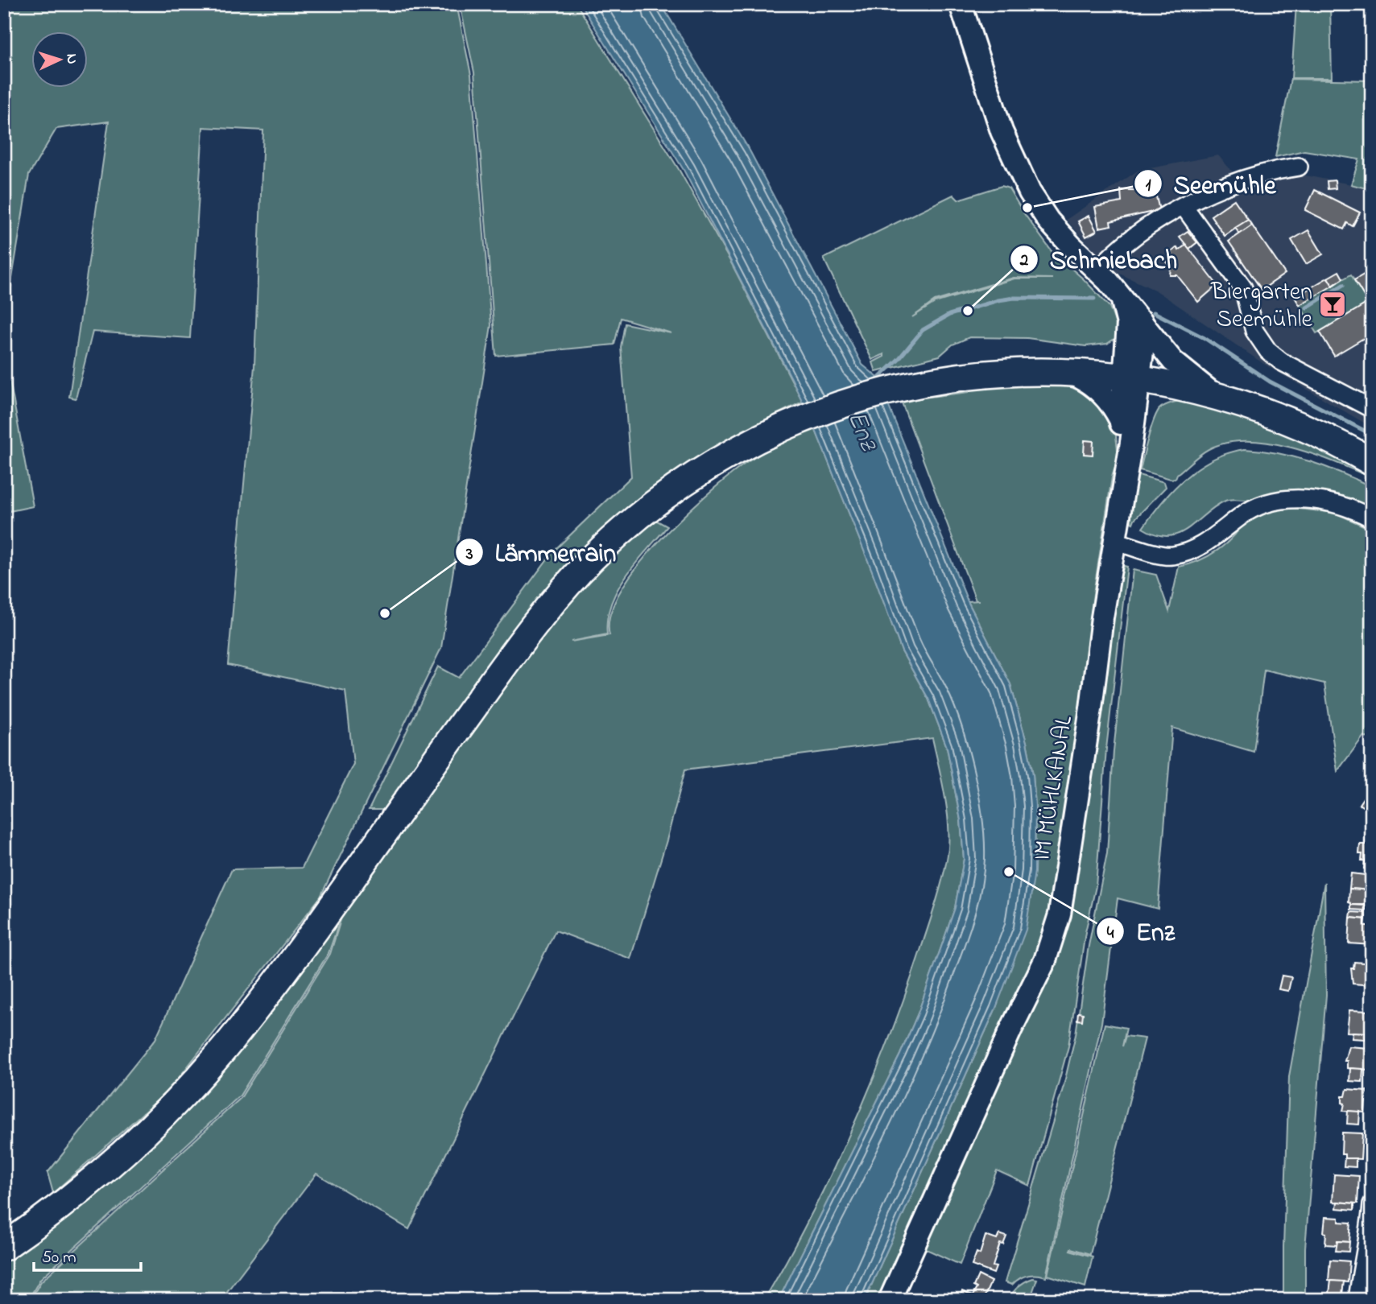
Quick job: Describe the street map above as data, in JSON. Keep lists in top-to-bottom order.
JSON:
{
  "streets": {
    "street": ["IM MÜHLKANAL"]
  },
  "water": ["Enz"],
  "places": {
    "other": [
      "Seemühle",
      "Schmiebach",
      "Lämmerrain",
      "Enz"
    ],
    "bar": ["Biergarten Seemühle"]
  },
  "scale_bar": "50 m",
  "north": "right"
}
